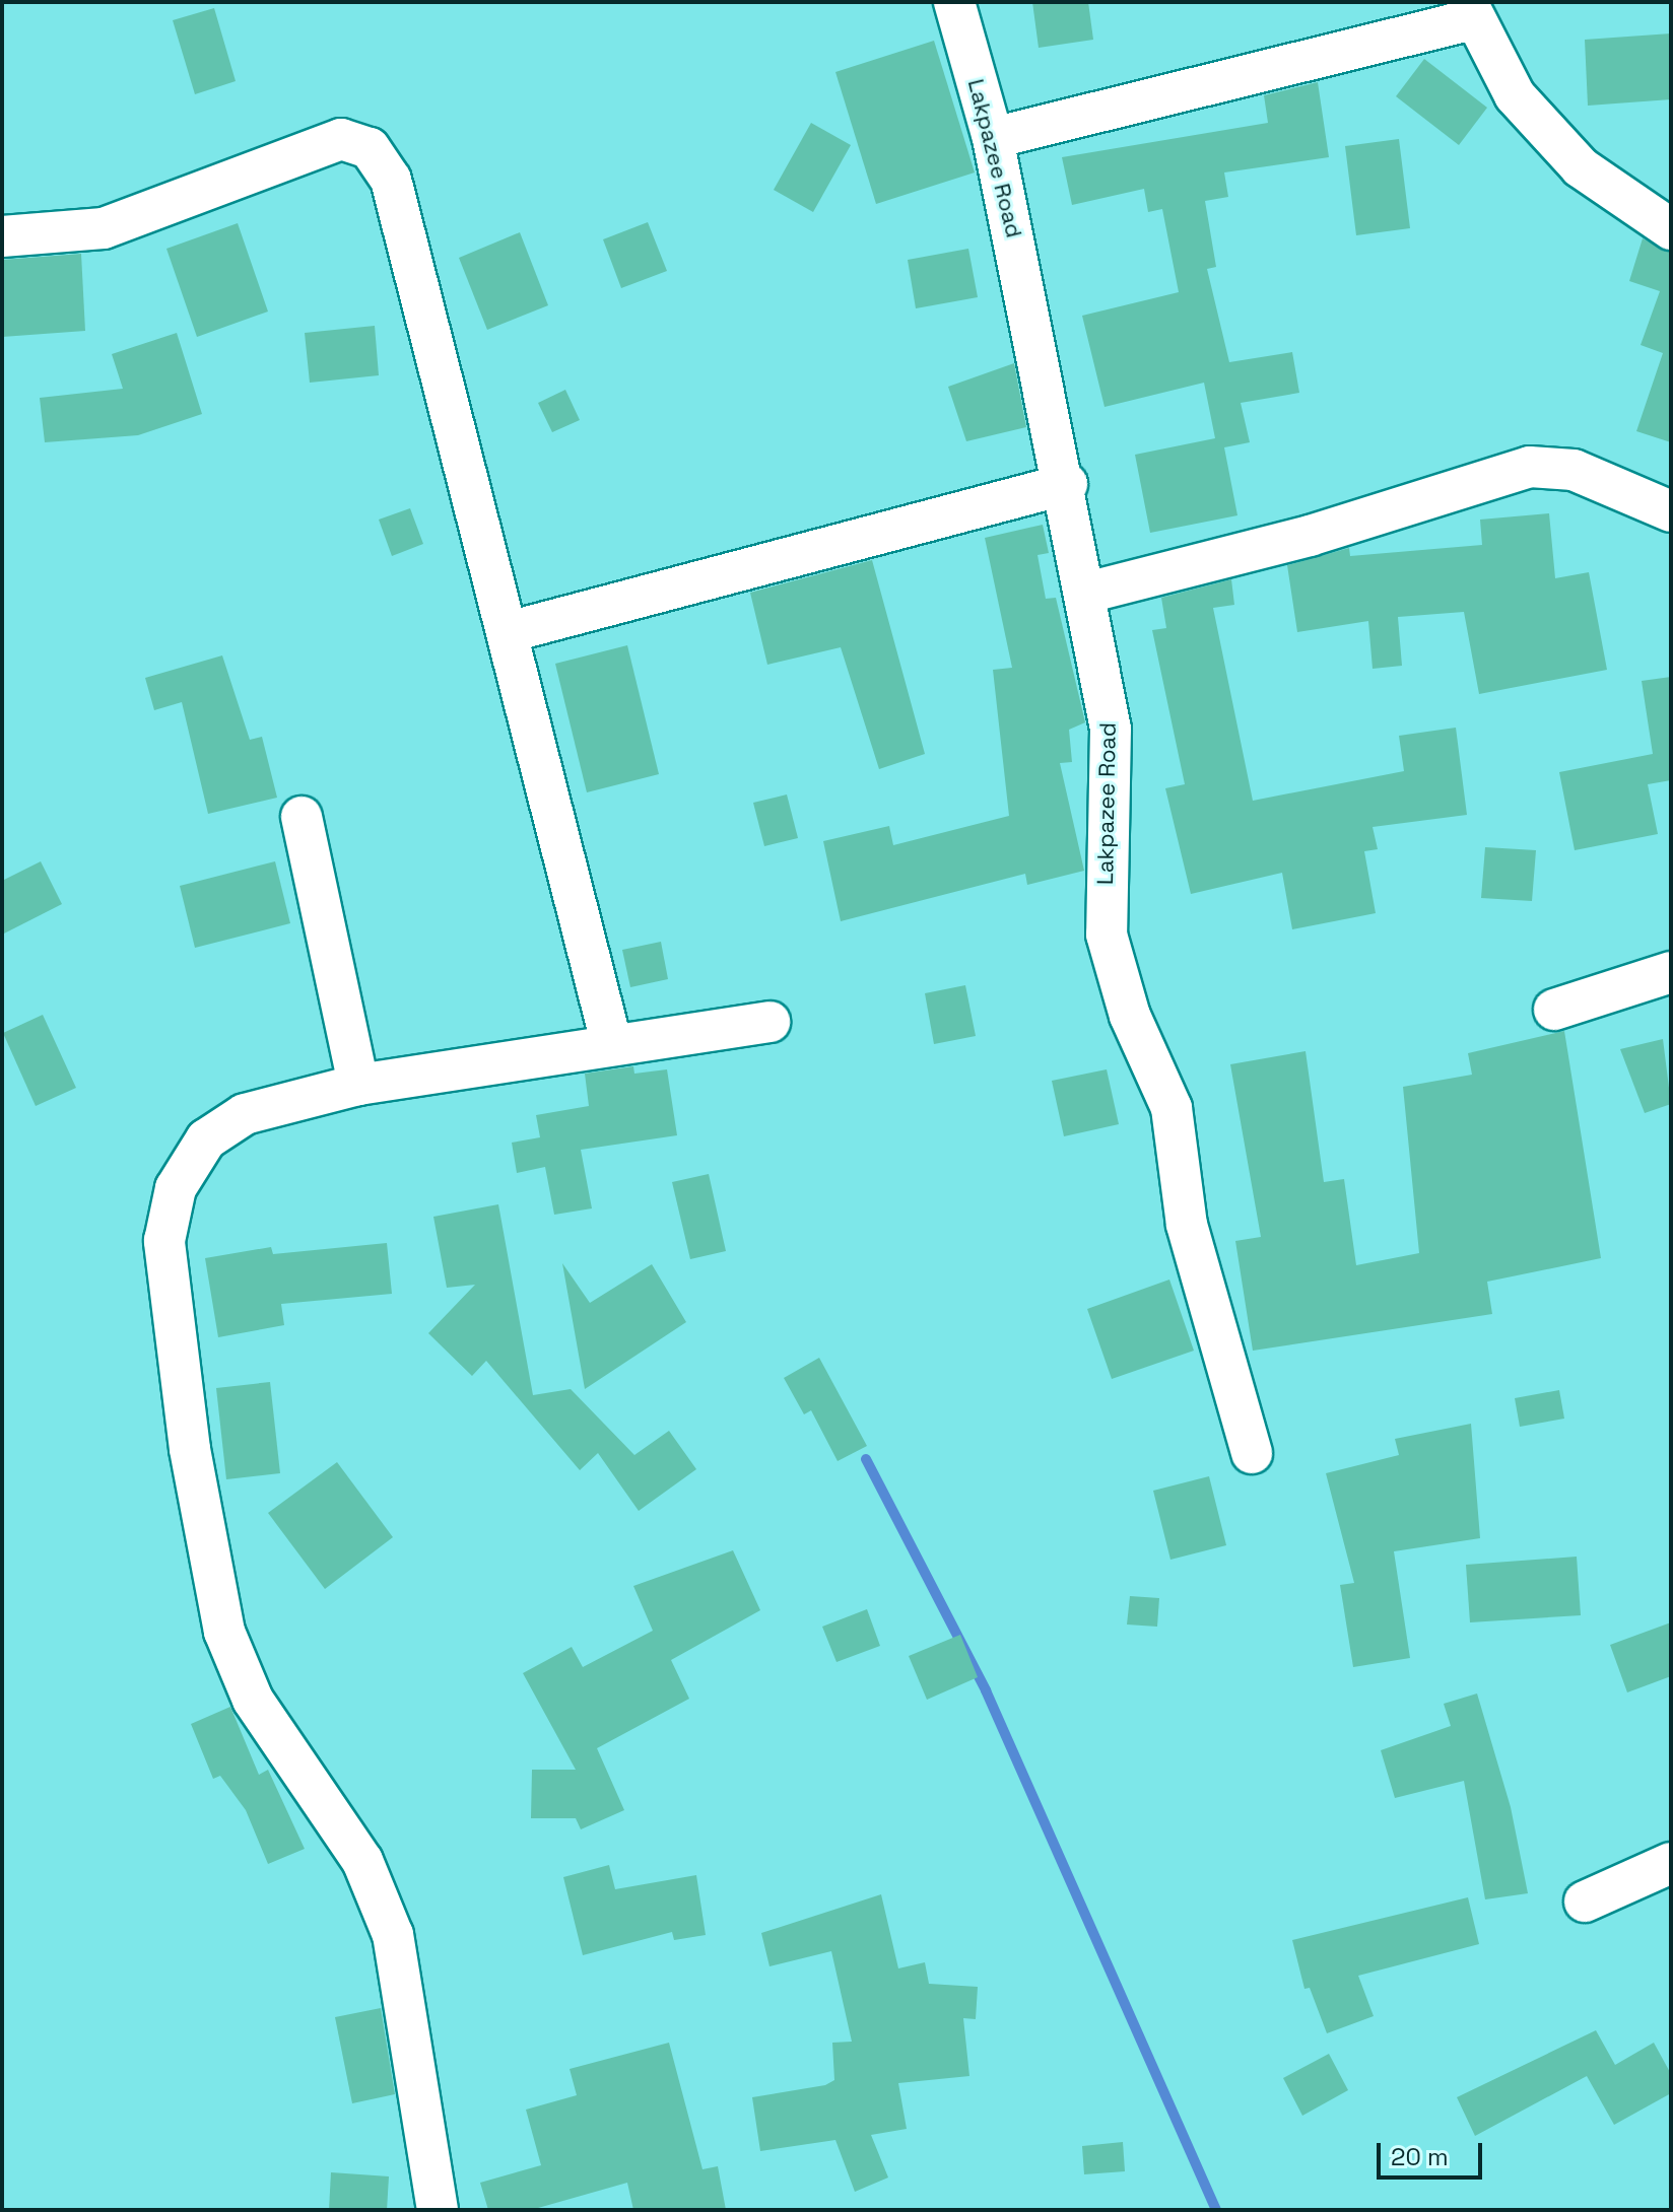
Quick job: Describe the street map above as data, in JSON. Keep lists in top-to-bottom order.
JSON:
{
  "streets": {
    "street": ["Lakpazee Road"]
  },
  "scale_bar": "20 m"
}
